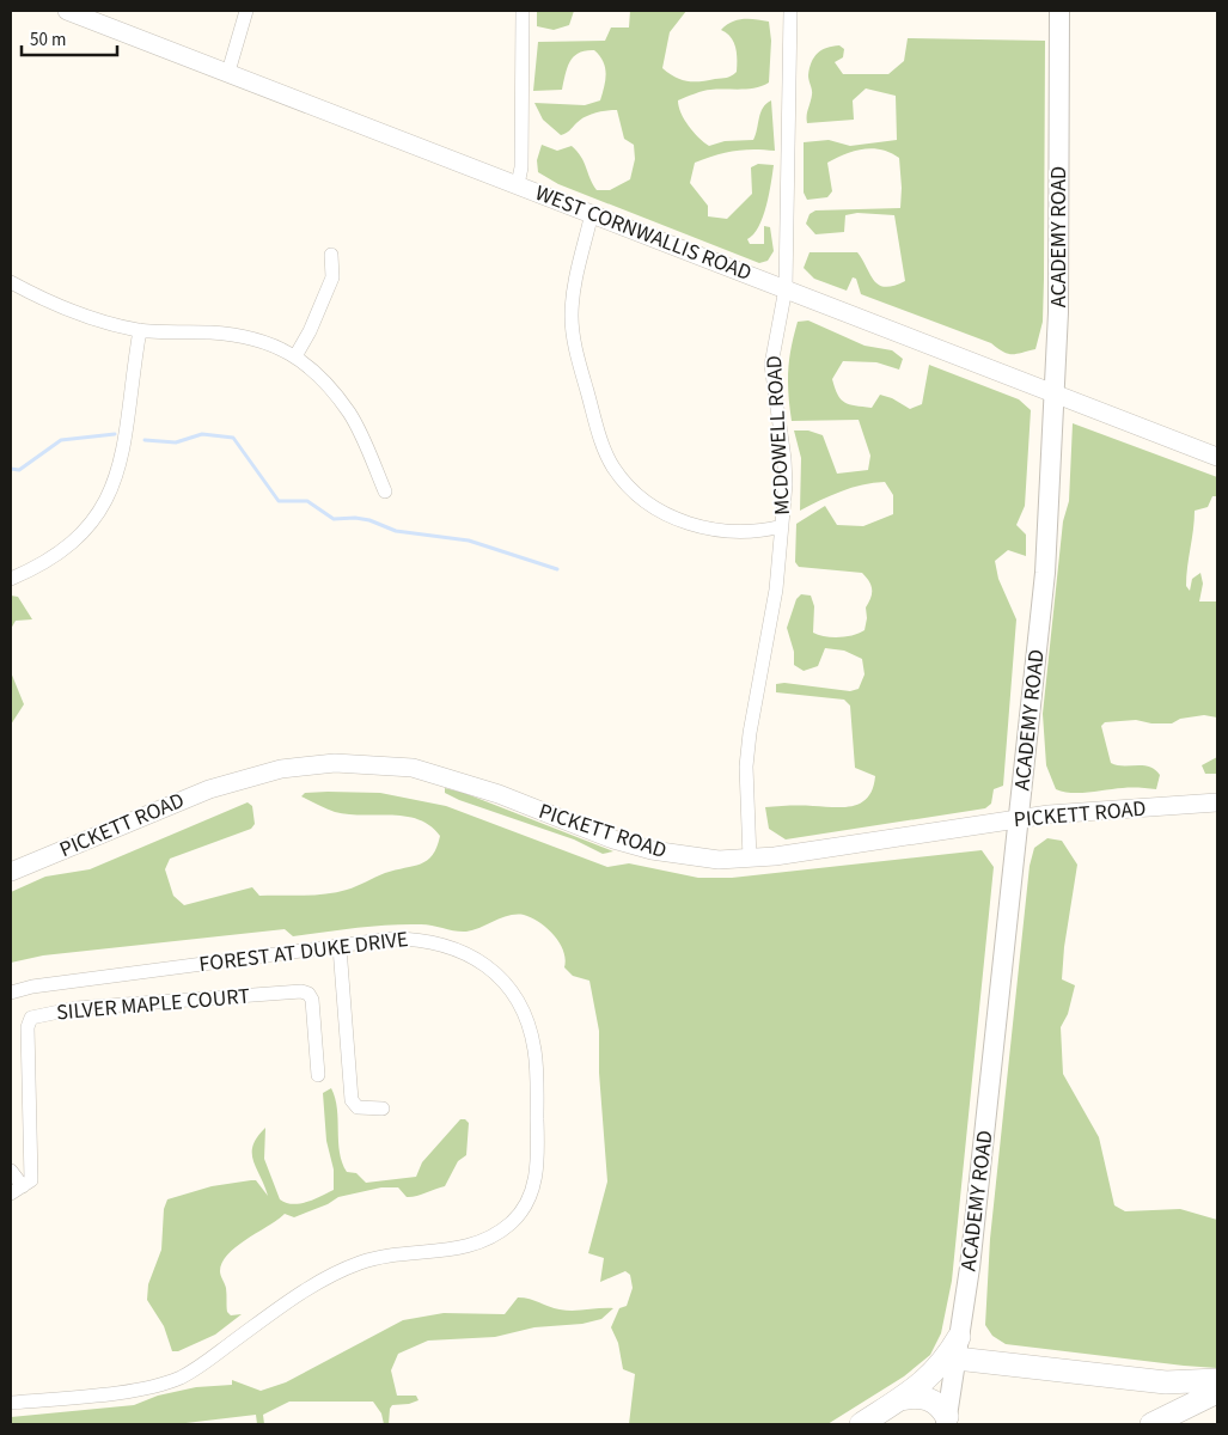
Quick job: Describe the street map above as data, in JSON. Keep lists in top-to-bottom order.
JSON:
{
  "streets": {
    "main road": ["ACADEMY ROAD"],
    "street": [
      "WEST CORNWALLIS ROAD",
      "MCDOWELL ROAD",
      "PICKETT ROAD",
      "FOREST AT DUKE DRIVE",
      "SILVER MAPLE COURT"
    ]
  },
  "crossings": [
    ["WEST CORNWALLIS ROAD", "ACADEMY ROAD"],
    ["WEST CORNWALLIS ROAD", "MCDOWELL ROAD"],
    ["ACADEMY ROAD", "PICKETT ROAD"],
    ["MCDOWELL ROAD", "PICKETT ROAD"]
  ],
  "scale_bar": "50 m"
}
